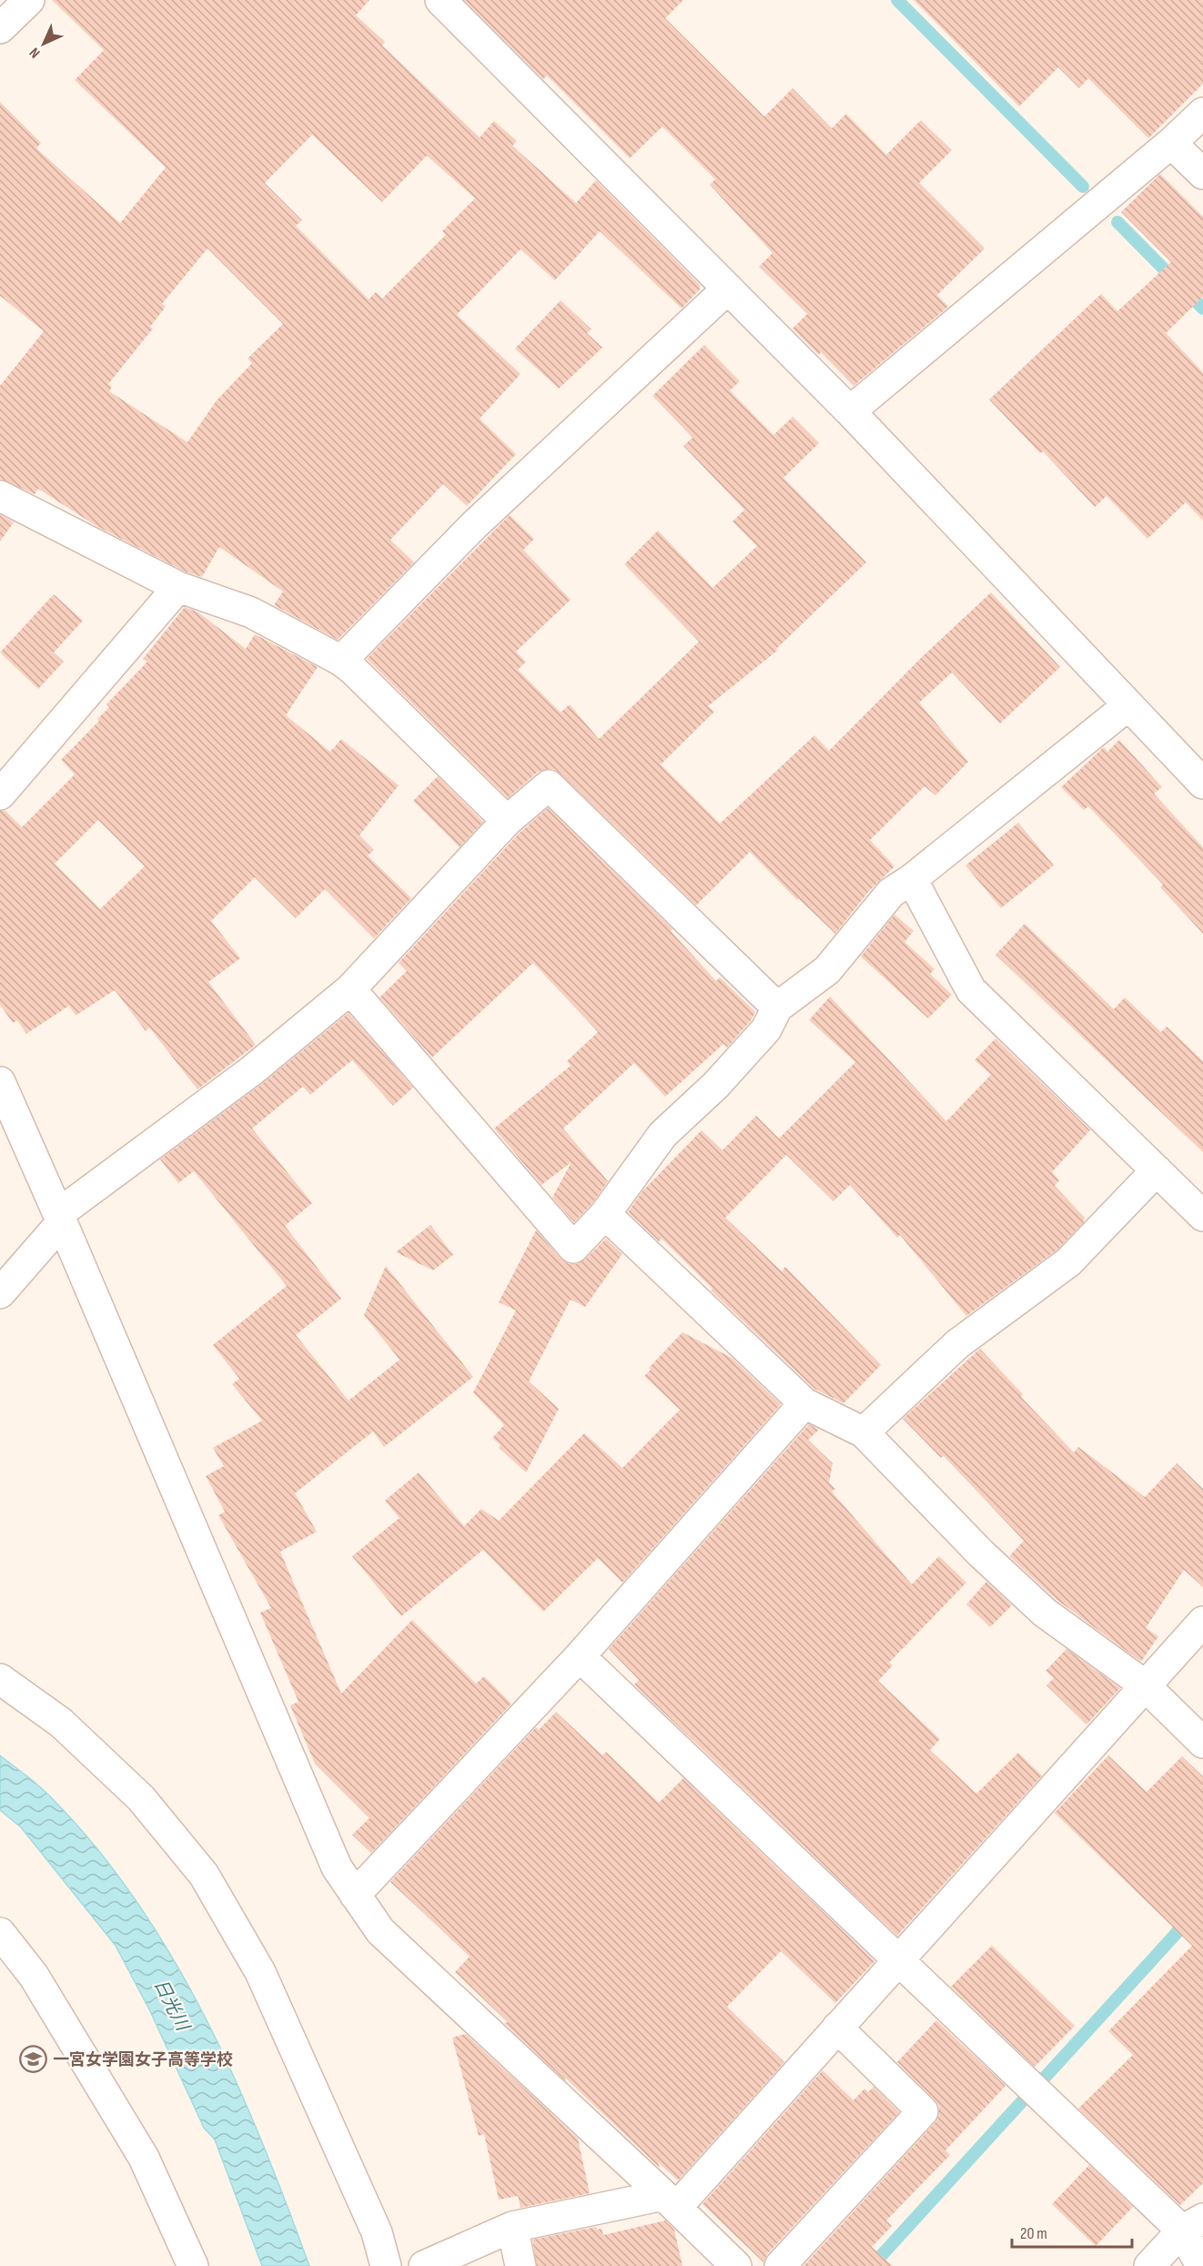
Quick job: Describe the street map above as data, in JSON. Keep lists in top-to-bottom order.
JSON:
{
  "water": ["日光川"],
  "places": {
    "school or university": ["一宮女学園女子高等学校"]
  },
  "scale_bar": "20 m",
  "north": "bottom left"
}
